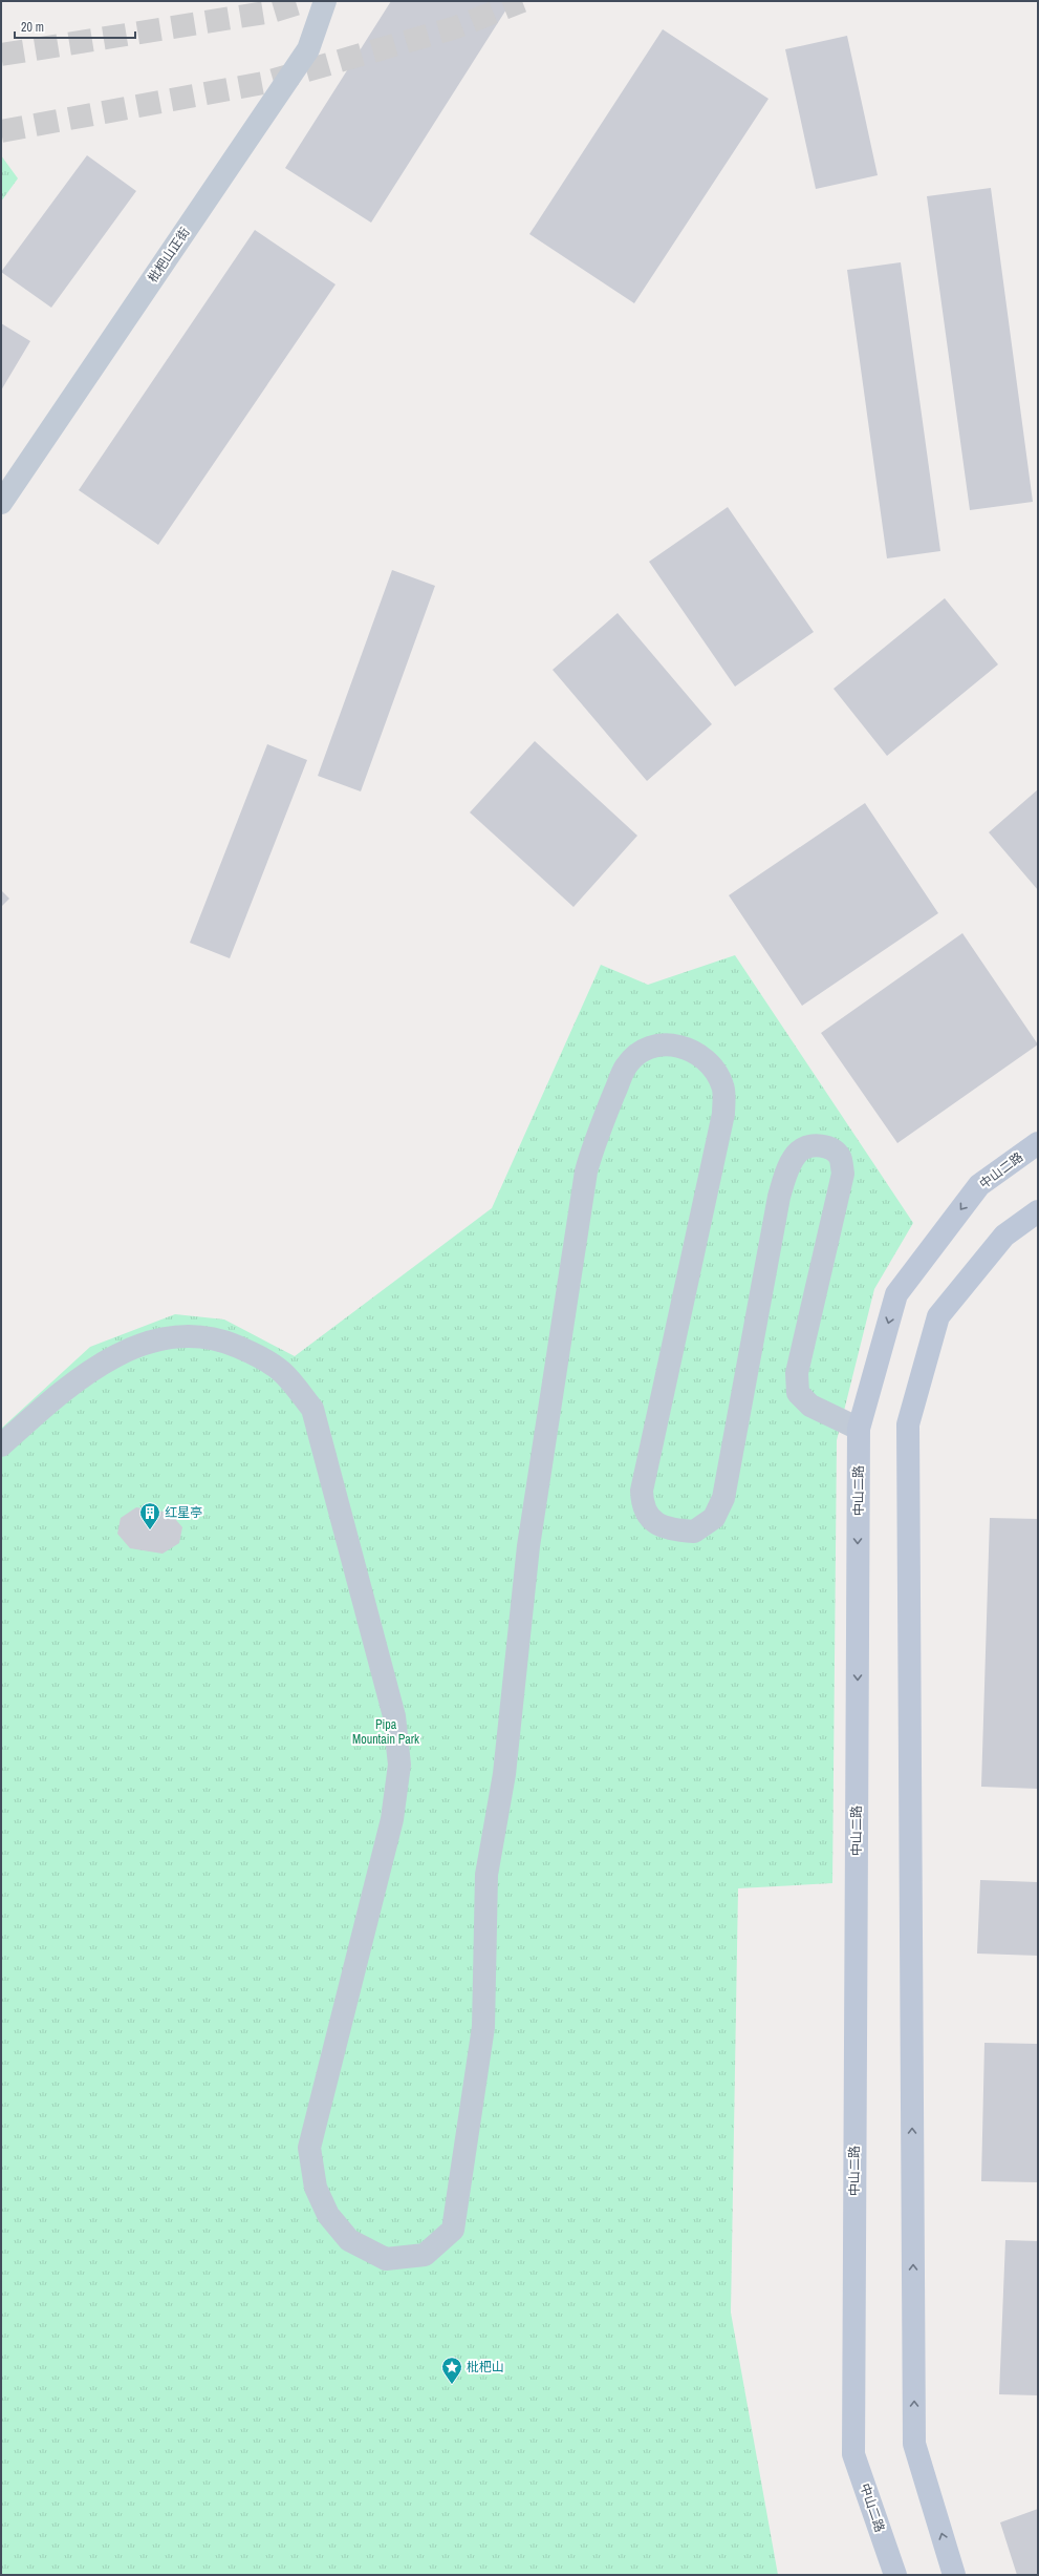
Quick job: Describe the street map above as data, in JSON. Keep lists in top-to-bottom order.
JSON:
{
  "streets": {
    "main road": ["中山二路"],
    "street": ["枇杷山正街"]
  },
  "parks": ["Pipa Mountain Park"],
  "places": {
    "building": ["红星亭"],
    "place": ["枇杷山"]
  },
  "scale_bar": "20 m"
}
